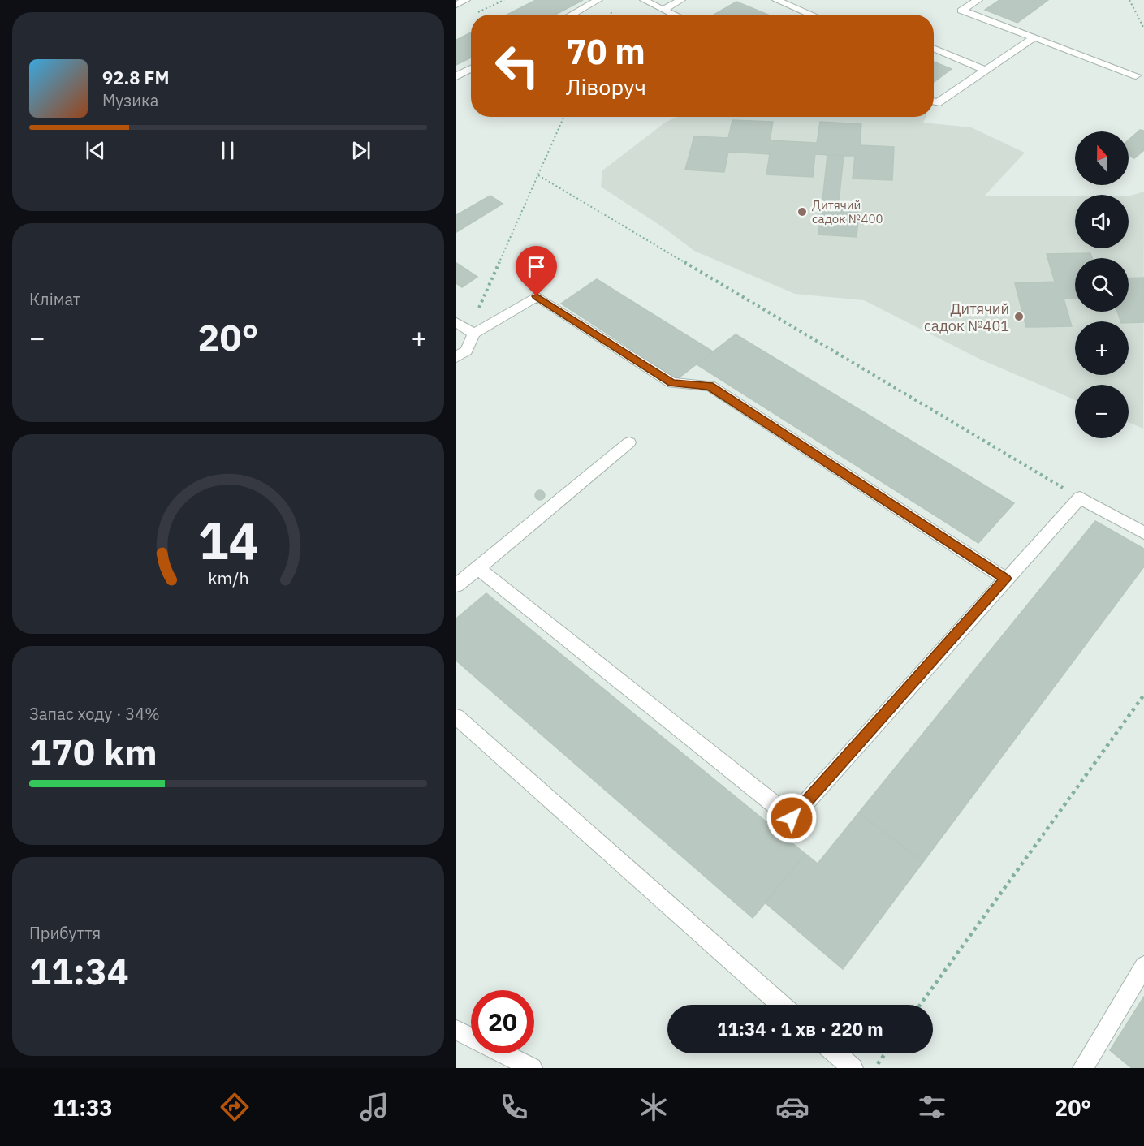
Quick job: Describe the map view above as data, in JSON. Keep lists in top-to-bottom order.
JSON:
{
  "places": ["Дитячий садок №400", "Дитячий садок №401"],
  "north": "top",
  "page": {
    "turn": ["70 m", "Ліворуч"],
    "song": ["92.8 FM", "Музика"],
    "map_buttons": ["+", "−"],
    "tile": [
      "Клімат",
      ["Запас ходу · 34%", "170 km"],
      ["Прибуття", "11:34"]
    ],
    "heat": ["−", "20°", "+"],
    "limit": "20",
    "trip": "11:34 · 1 хв · 220 m",
    "tabs": ["11:33", "20°"],
    "gauge": ["14", "km/h"]
  }
}
